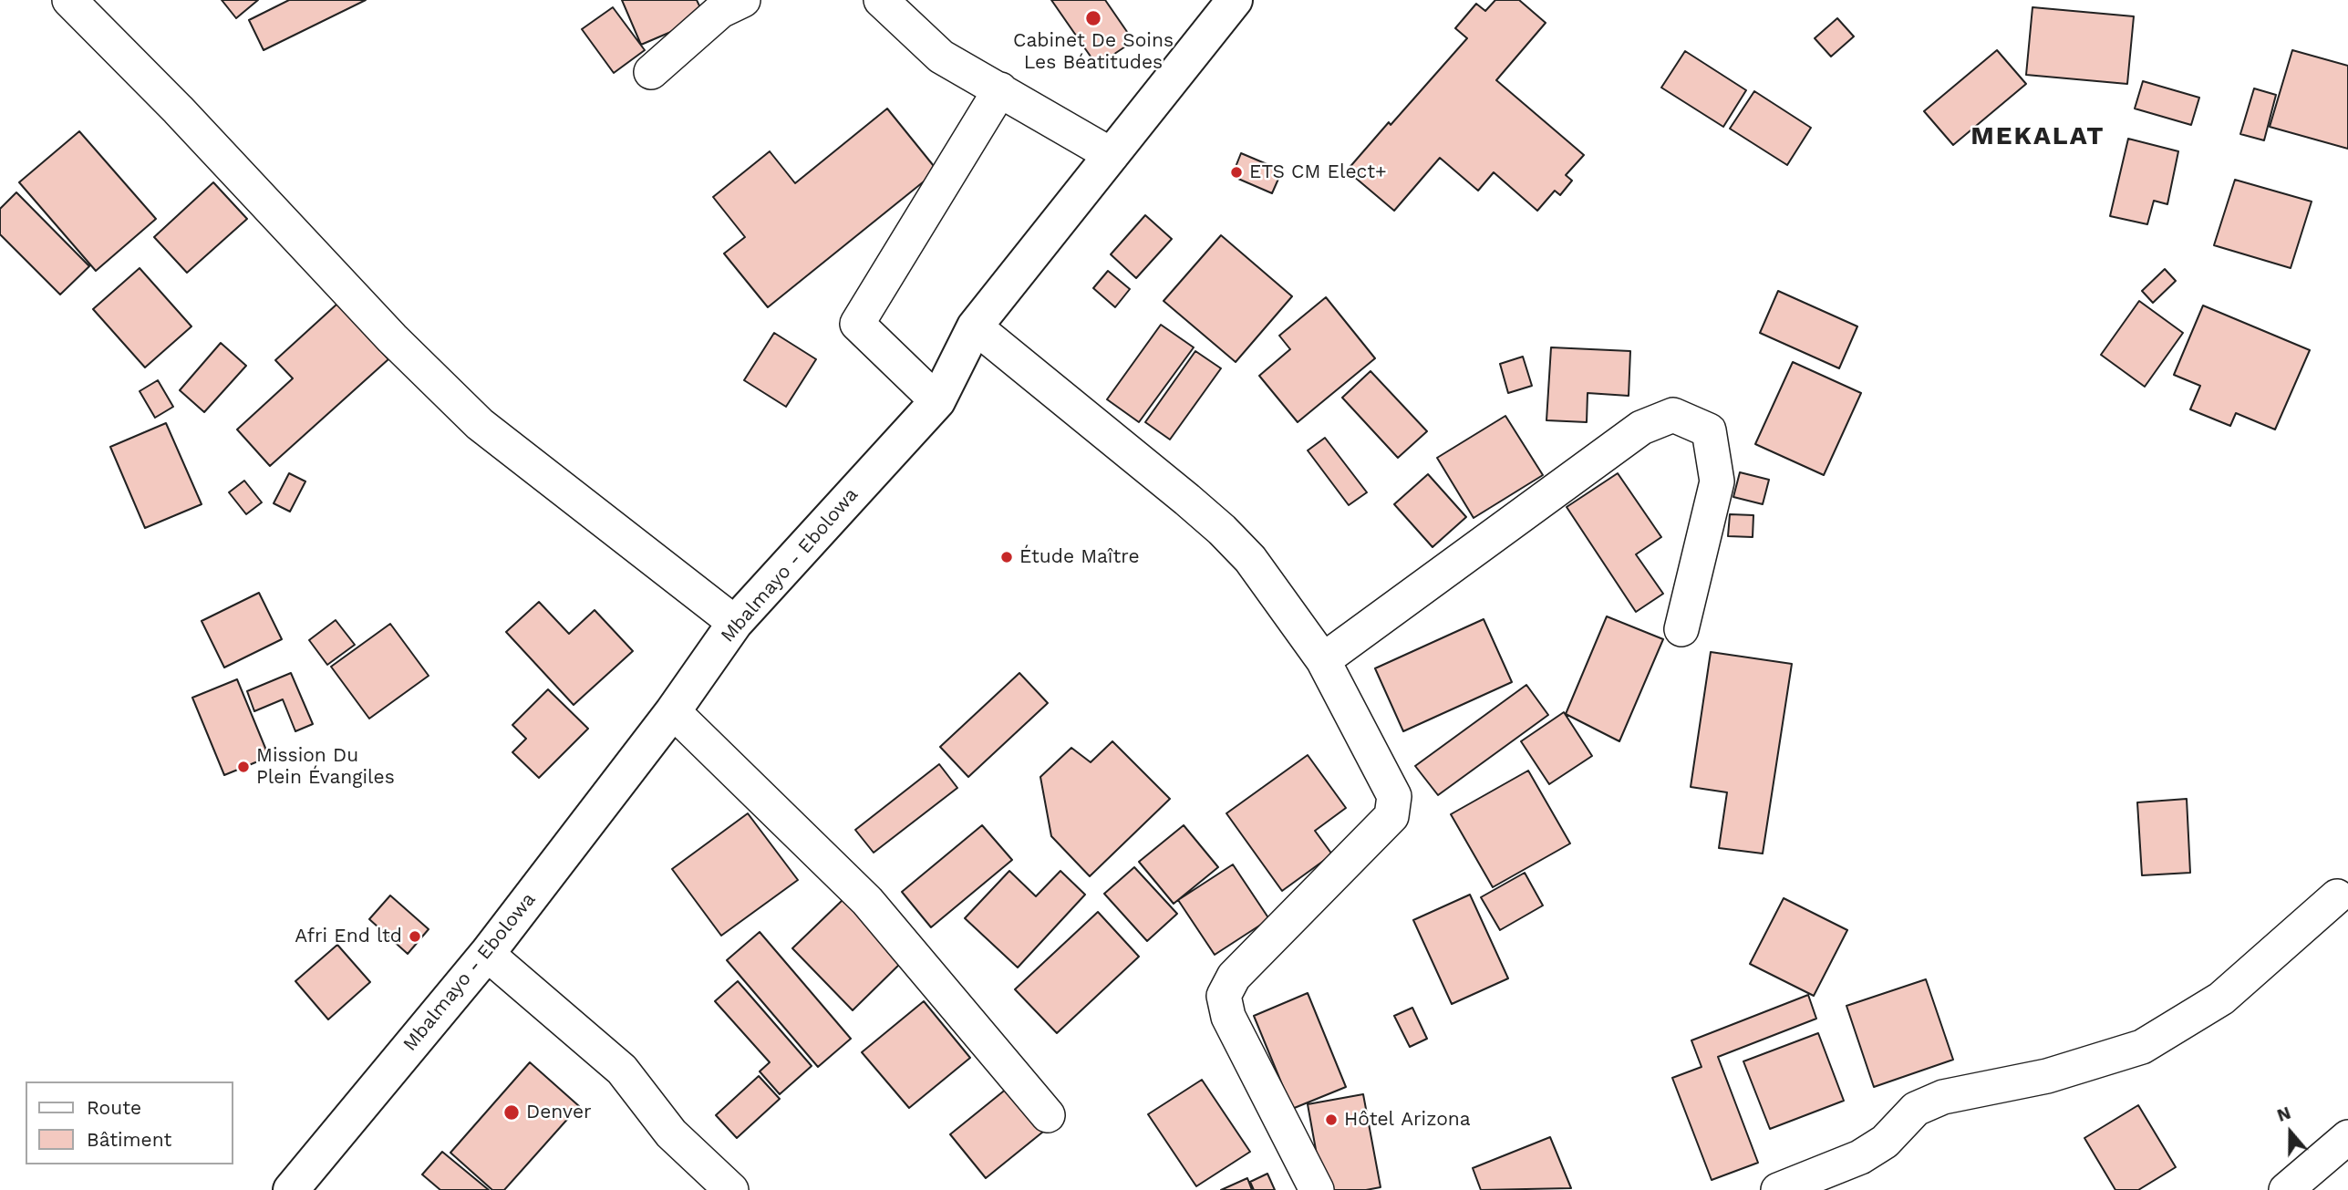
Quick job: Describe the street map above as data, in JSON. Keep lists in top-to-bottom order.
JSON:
{
  "streets": {
    "highway": ["Mbalmayo - Ebolowa"]
  },
  "districts": ["MEKALAT"],
  "places": [
    "Cabinet De Soins Les Béatitudes",
    "ETS CM Elect+",
    "Étude Maître",
    "Mission Du Plein Évangiles",
    "Afri End ltd",
    "Denver",
    "Hôtel Arizona"
  ],
  "legend": ["Route", "Bâtiment"],
  "north": "top"
}
